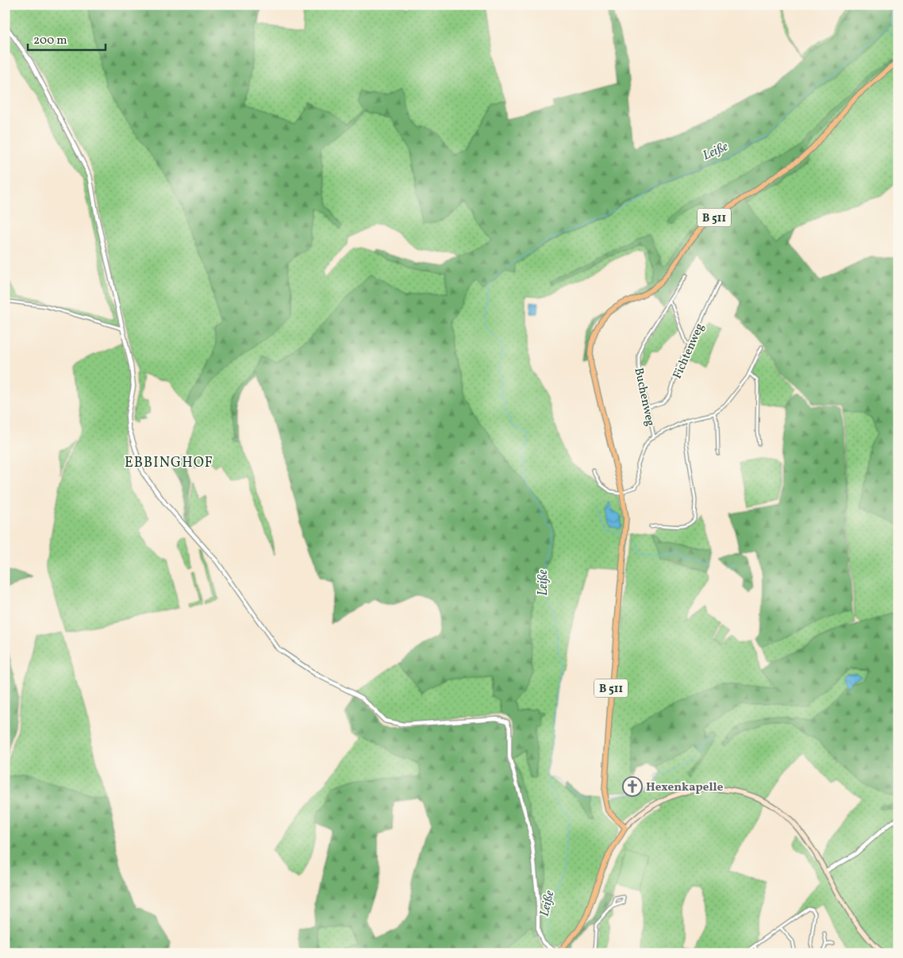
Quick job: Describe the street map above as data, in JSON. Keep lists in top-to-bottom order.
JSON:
{
  "streets": {
    "main road": ["B 511"],
    "street": ["Fichtenweg", "Buchenweg"]
  },
  "crossings": [
    ["B 511", "Buchenweg"],
    ["Fichtenweg", "Buchenweg"]
  ],
  "districts": ["EBBINGHOF"],
  "water": ["Leiße"],
  "places": {
    "church": ["Hexenkapelle"]
  },
  "scale_bar": "200 m"
}
